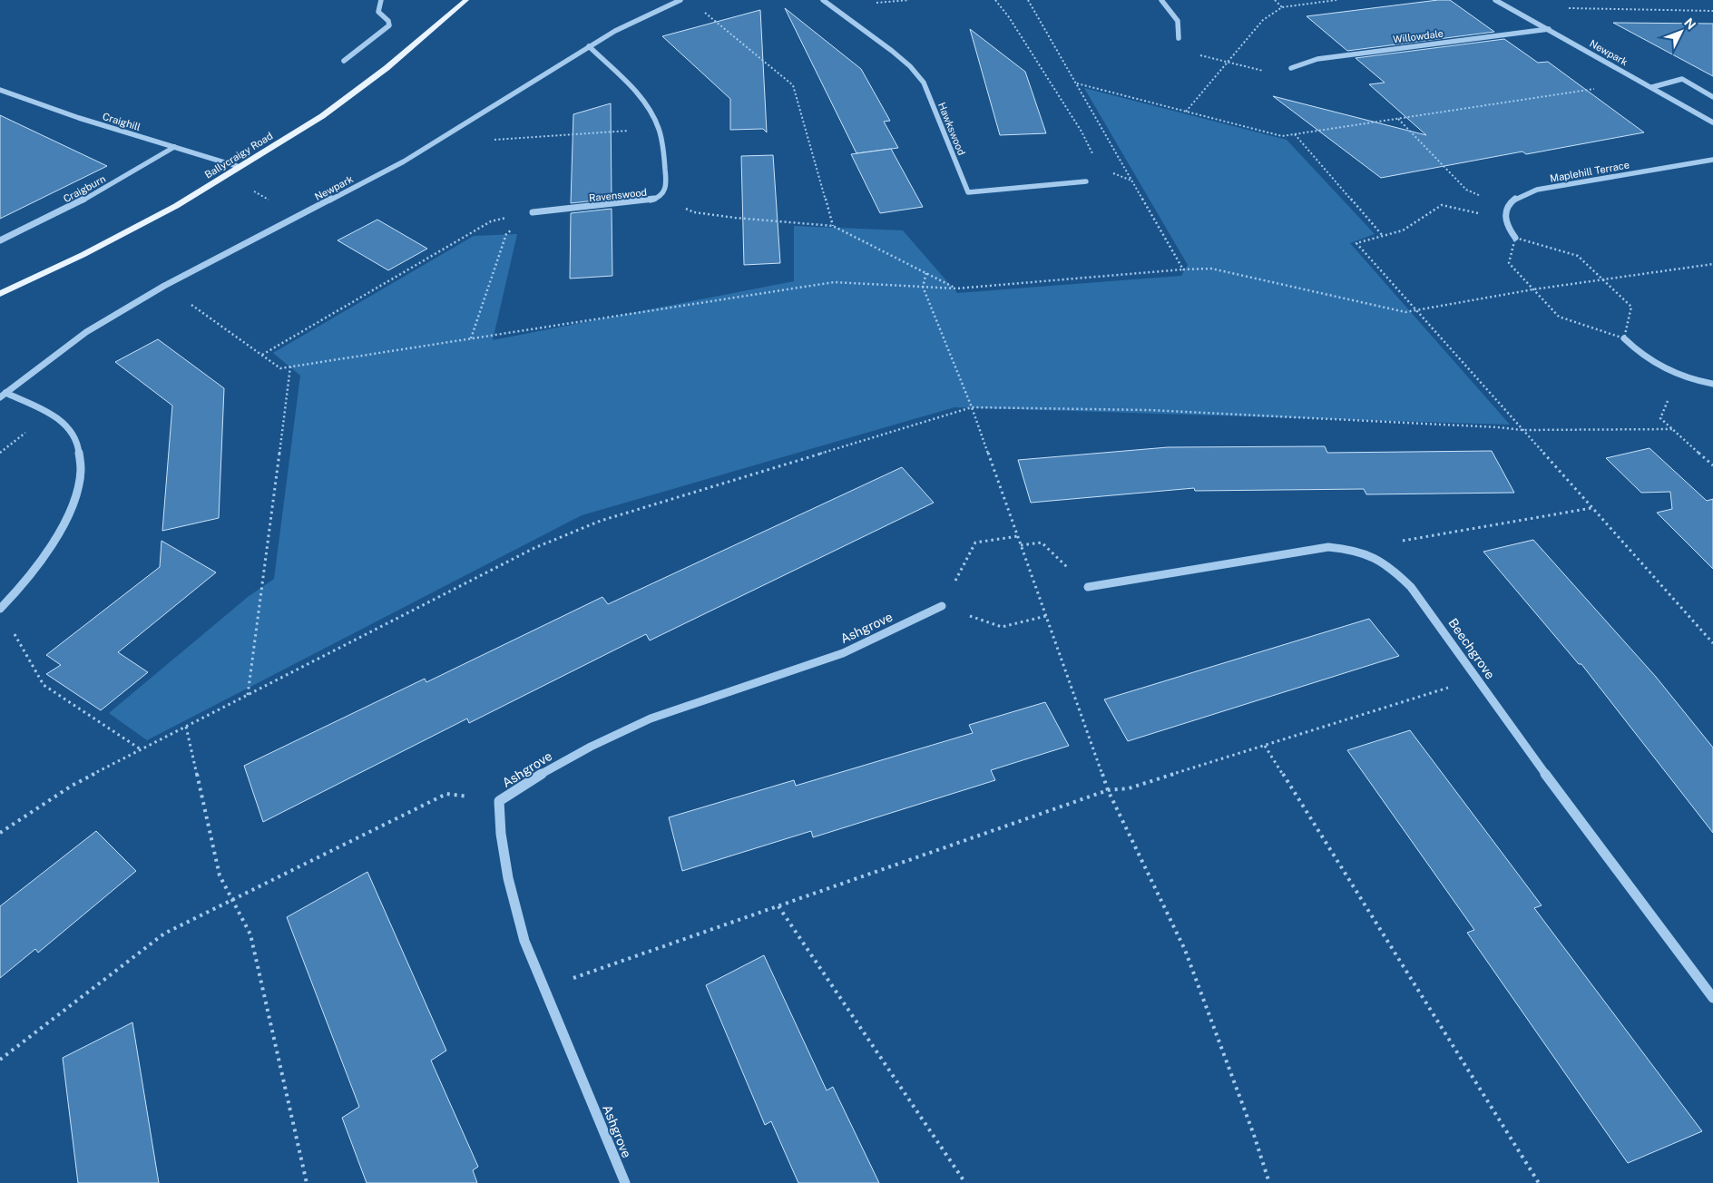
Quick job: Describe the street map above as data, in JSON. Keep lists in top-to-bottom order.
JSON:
{
  "streets": {
    "main road": ["Ballycraigy Road"],
    "street": [
      "Willowdale",
      "Newpark",
      "Craighill",
      "Hawkswood",
      "Maplehill Terrace",
      "Craigburn",
      "Ravenswood",
      "Ashgrove",
      "Beechgrove"
    ]
  },
  "crossings": [
    ["Willowdale", "Newpark"],
    ["Newpark", "Ravenswood"],
    ["Craighill", "Ballycraigy Road"],
    ["Craighill", "Craigburn"]
  ],
  "north": "top right"
}
